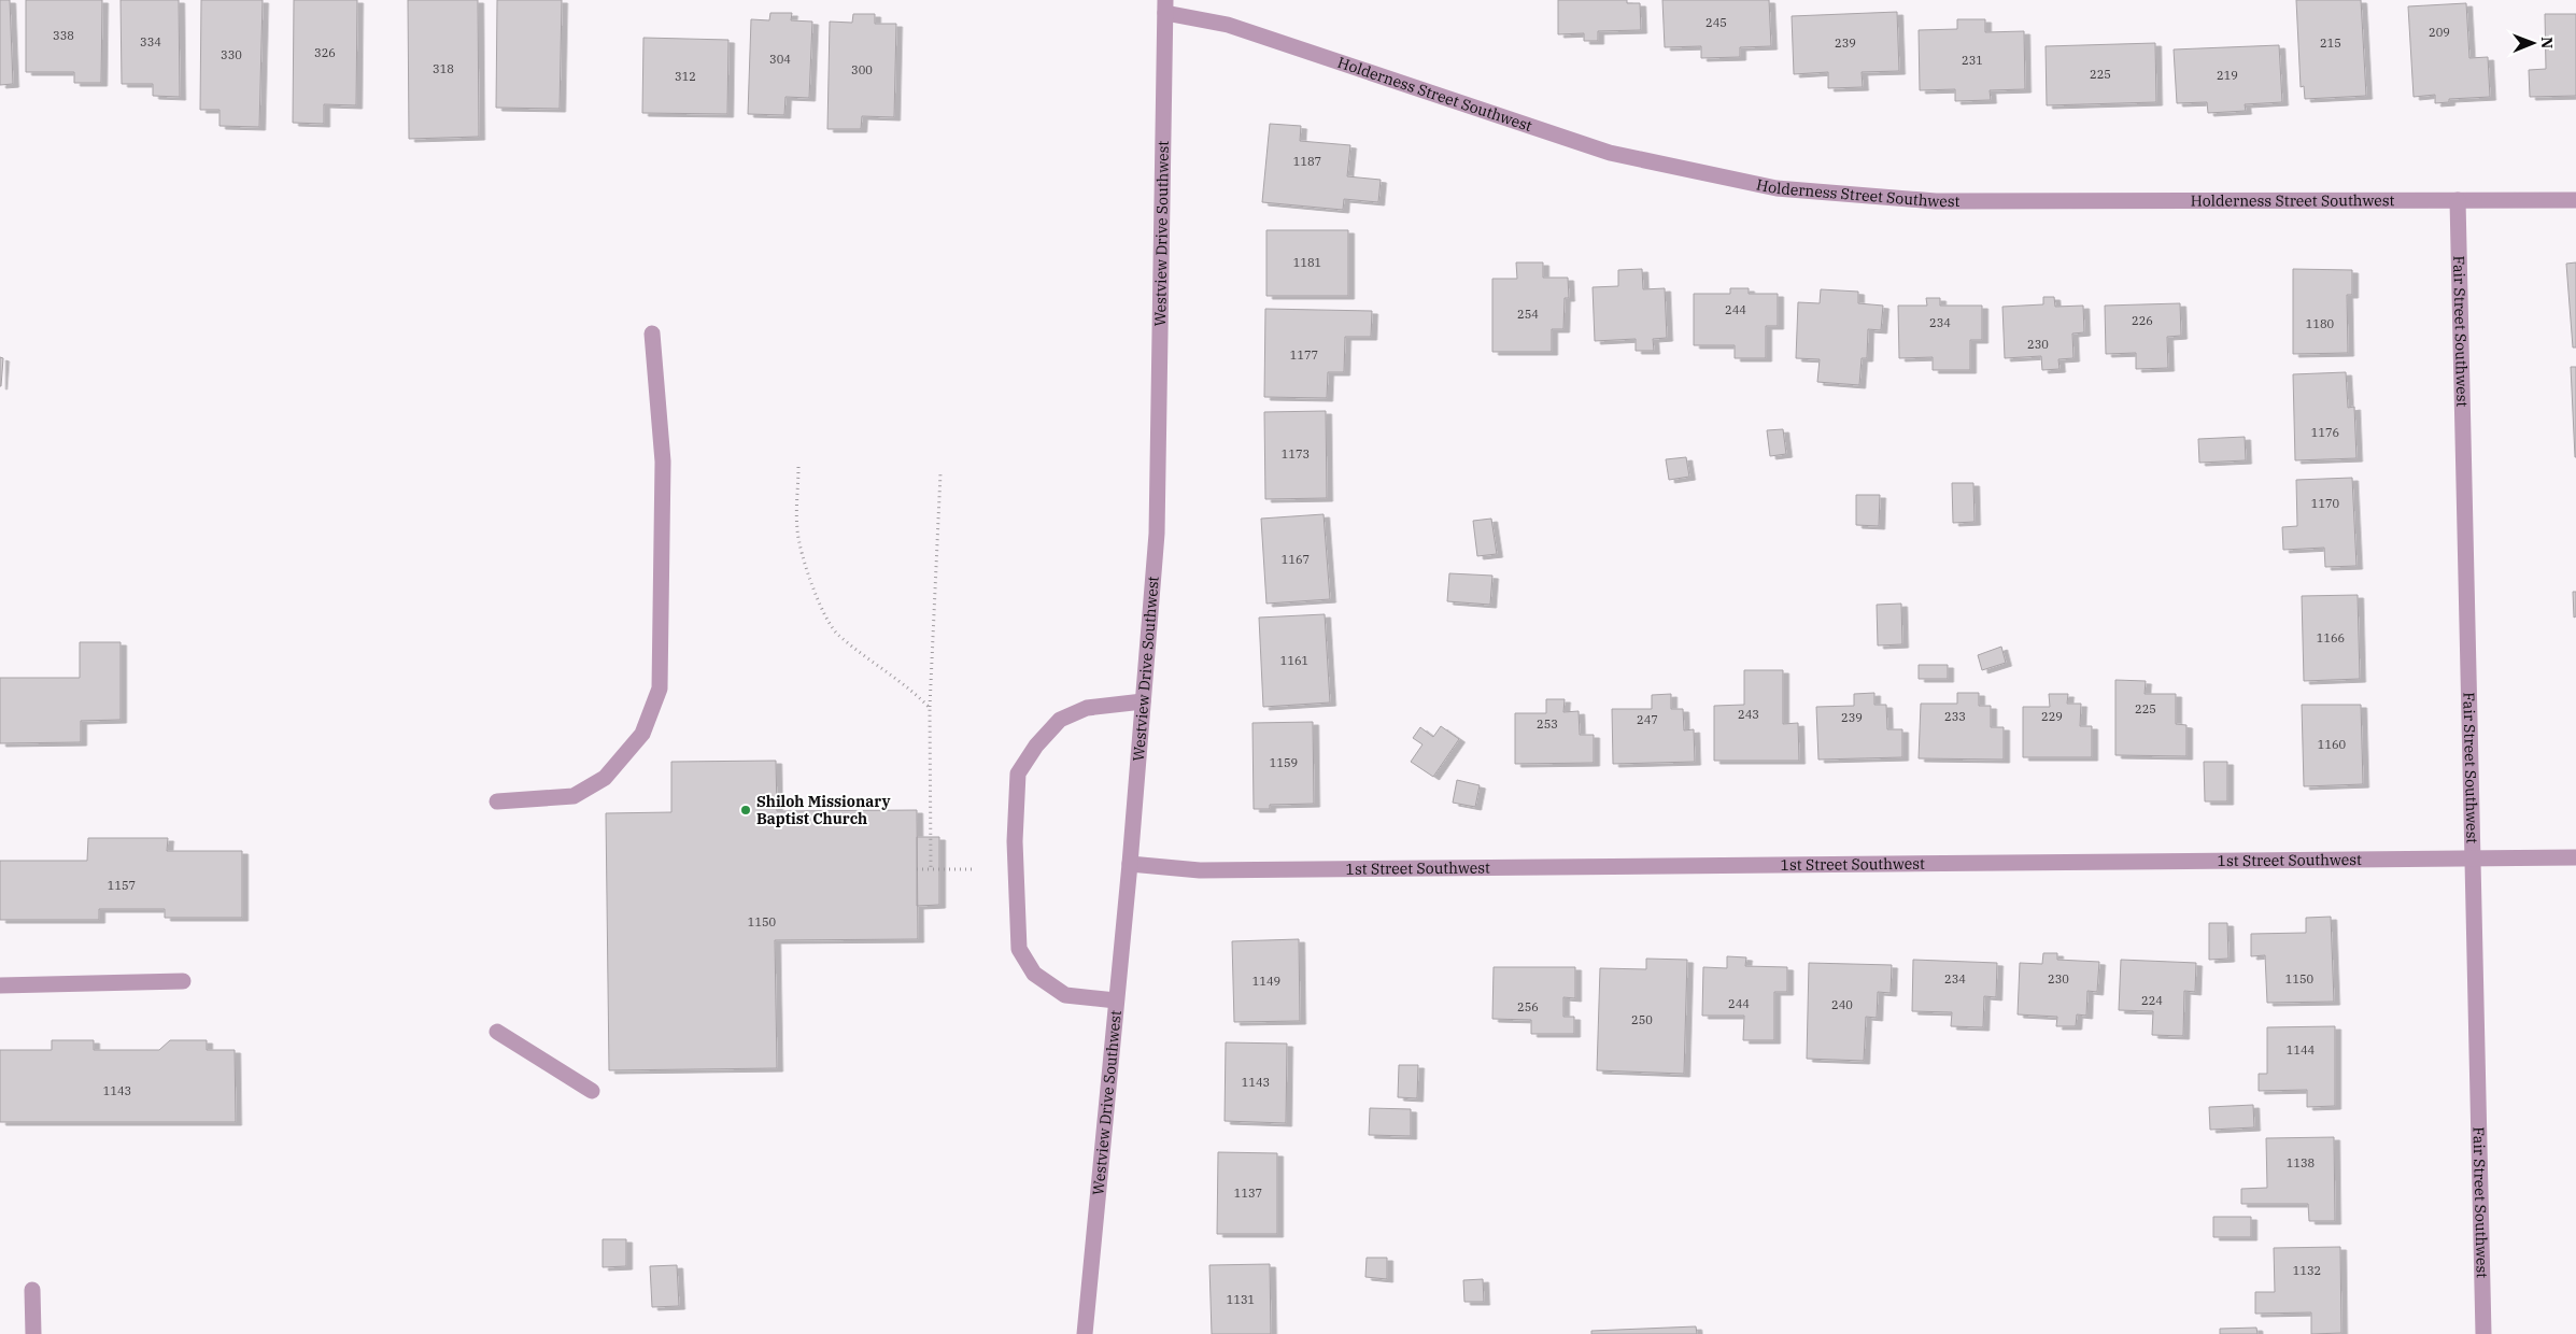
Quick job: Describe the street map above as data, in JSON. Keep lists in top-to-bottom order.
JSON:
{
  "streets": {
    "street": [
      "Holderness Street Southwest",
      "Westview Drive Southwest",
      "Fair Street Southwest",
      "1st Street Southwest"
    ]
  },
  "crossings": [
    ["Holderness Street Southwest", "Westview Drive Southwest"],
    ["Holderness Street Southwest", "Fair Street Southwest"],
    ["Westview Drive Southwest", "1st Street Southwest"],
    ["Fair Street Southwest", "1st Street Southwest"]
  ],
  "places": ["Shiloh Missionary Baptist Church"],
  "house_numbers": [
    "245",
    "209",
    "338",
    "334",
    "239",
    "215",
    "326",
    "330",
    "304",
    "231",
    "318",
    "300",
    "225",
    "219",
    "312",
    "1187",
    "1181",
    "244",
    "254",
    "226",
    "234",
    "1180",
    "230",
    "1177",
    "1176",
    "1173",
    "1170",
    "1167",
    "1166",
    "1161",
    "225",
    "243",
    "233",
    "229",
    "239",
    "247",
    "253",
    "1160",
    "1159",
    "1157",
    "1150",
    "234",
    "230",
    "1150",
    "1149",
    "224",
    "244",
    "240",
    "256",
    "250",
    "1144",
    "1143",
    "1143",
    "1138",
    "1137",
    "1132",
    "1131"
  ],
  "north": "right"
}
